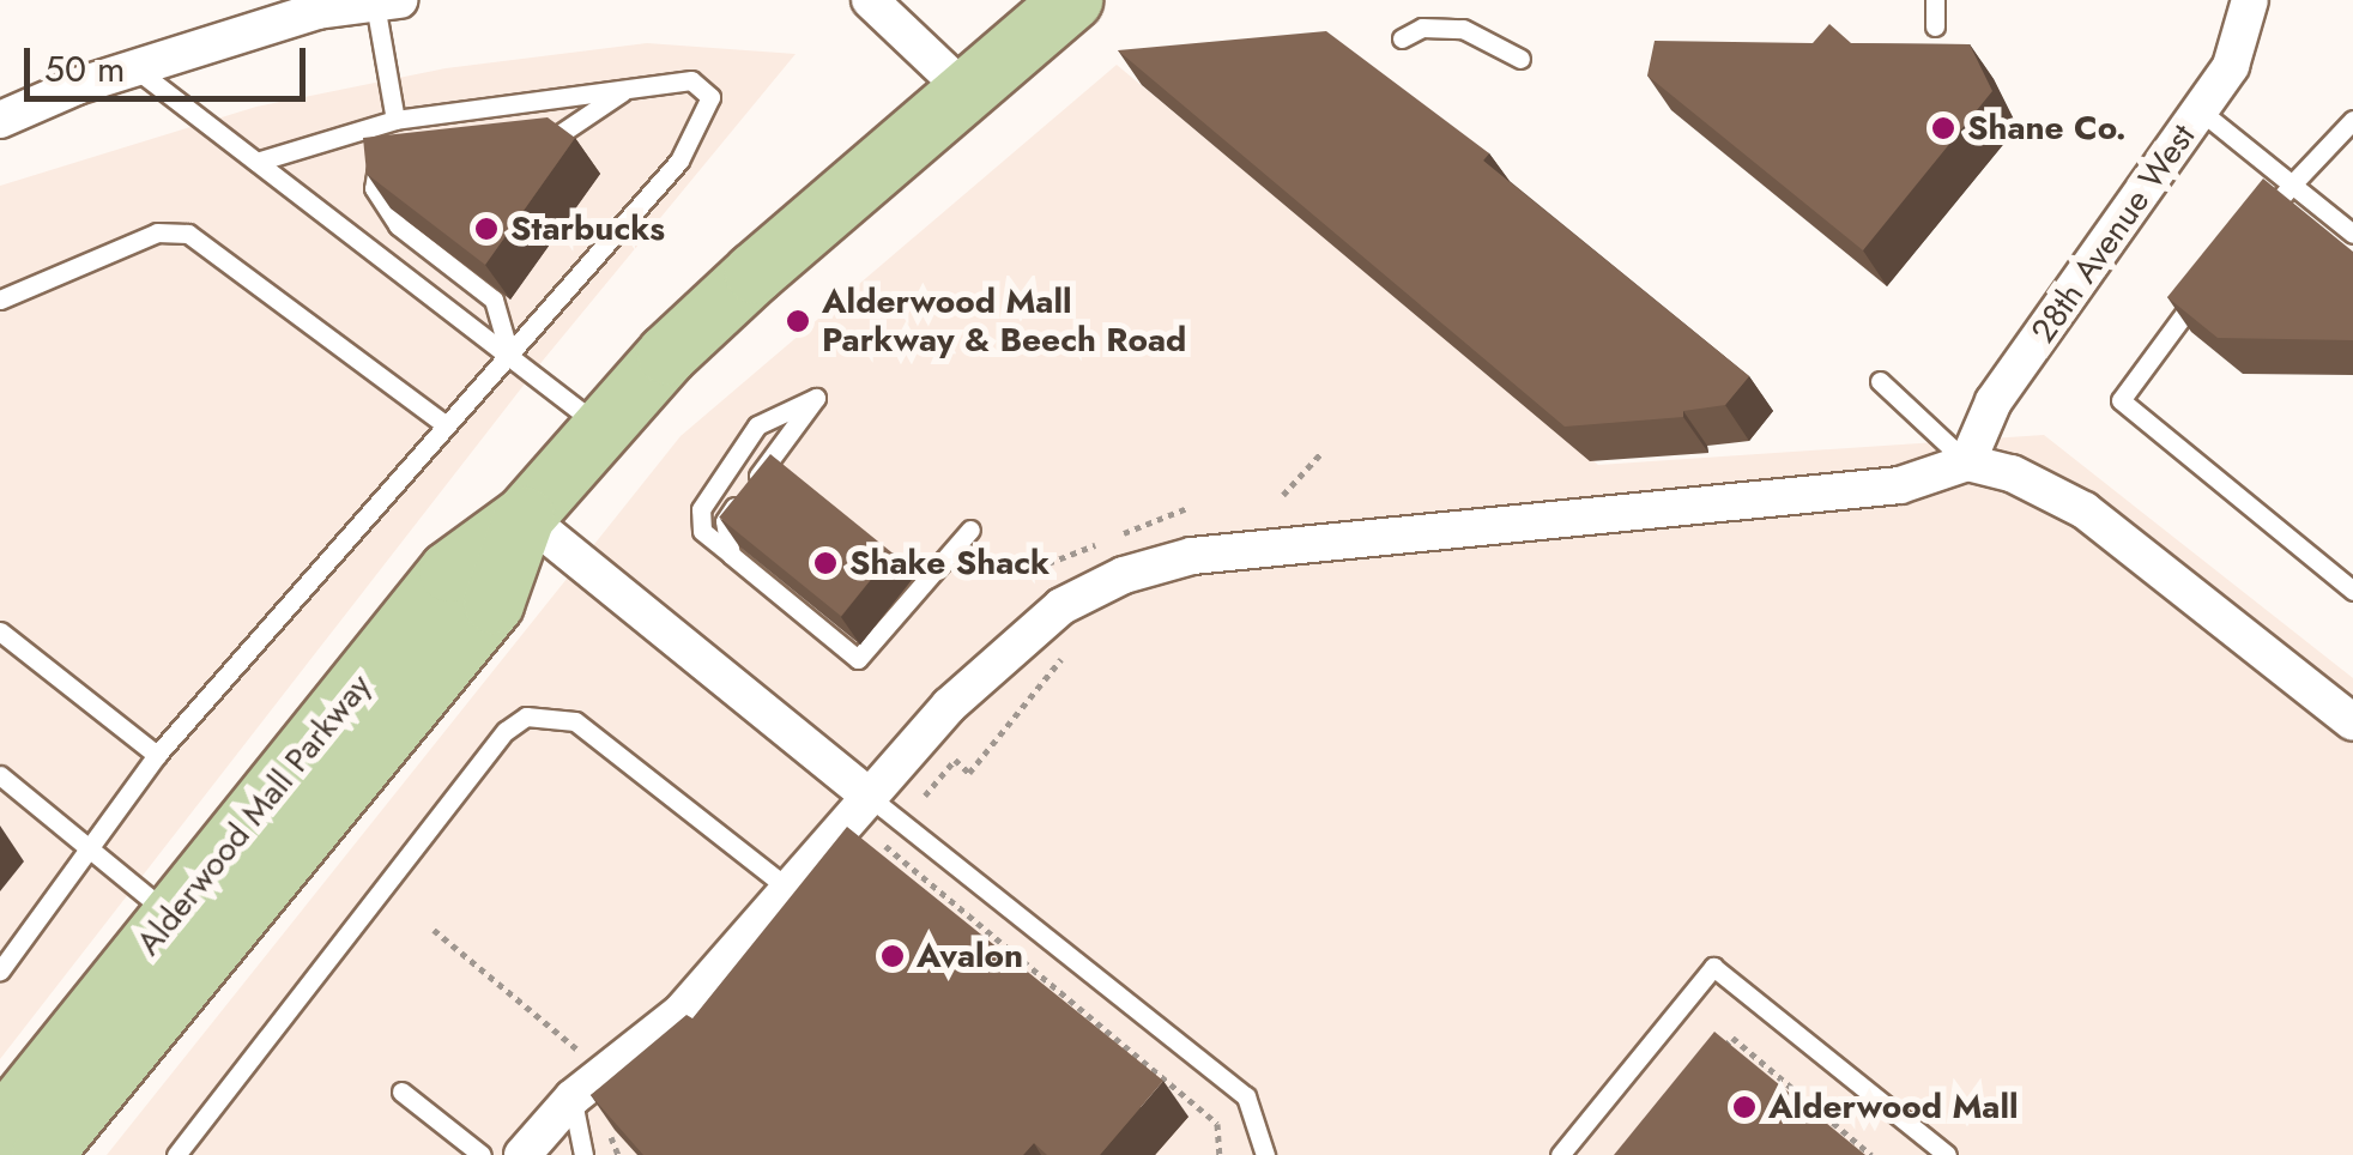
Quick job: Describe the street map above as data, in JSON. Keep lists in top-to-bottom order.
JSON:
{
  "streets": {
    "main road": ["Alderwood Mall Parkway"],
    "street": ["28th Avenue West"]
  },
  "places": [
    "Shane Co.",
    "Starbucks",
    "Alderwood Mall Parkway & Beech Road",
    "Shake Shack",
    "Avalon",
    "Alderwood Mall"
  ],
  "scale_bar": "50 m"
}
